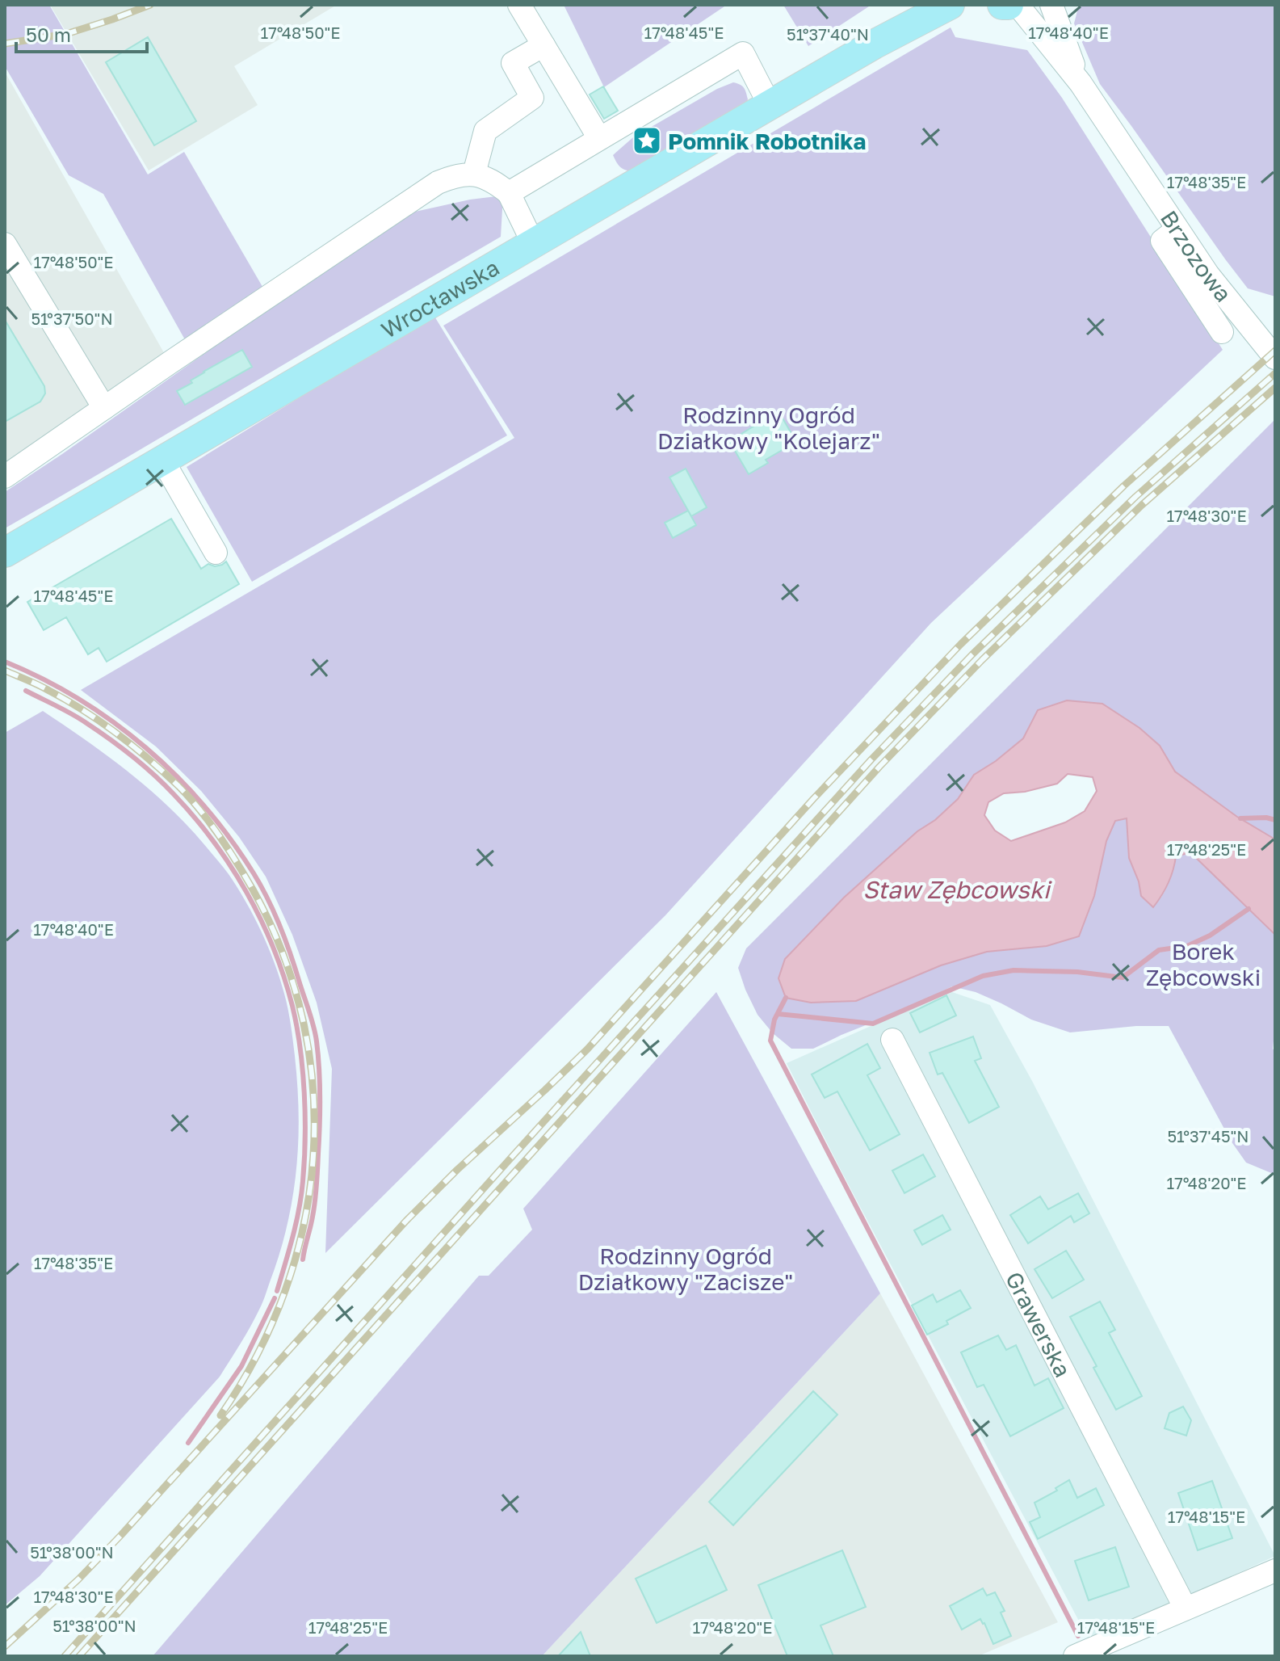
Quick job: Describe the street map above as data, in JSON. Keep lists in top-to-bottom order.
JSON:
{
  "streets": {
    "main road": ["Wrocławska"],
    "street": ["Brzozowa", "Grawerska"]
  },
  "water": ["Staw Zębcowski"],
  "parks": ["Rodzinny Ogród Działkowy \"Kolejarz\"", "Borek Zębcowski", "Rodzinny Ogród Działkowy \"Zacisze\""],
  "places": {
    "place": ["Pomnik Robotnika"]
  },
  "scale_bar": "50 m",
  "coordinates": [
    "17°48'50\"E",
    "17°48'45\"E",
    "17°48'40\"E",
    "51°37'40\"N",
    "17°48'35\"E",
    "51°37'50\"N",
    "17°48'30\"E",
    "17°48'25\"E",
    "51°37'45\"N",
    "17°48'20\"E",
    "17°48'15\"E",
    "51°38'00\"N"
  ]
}
